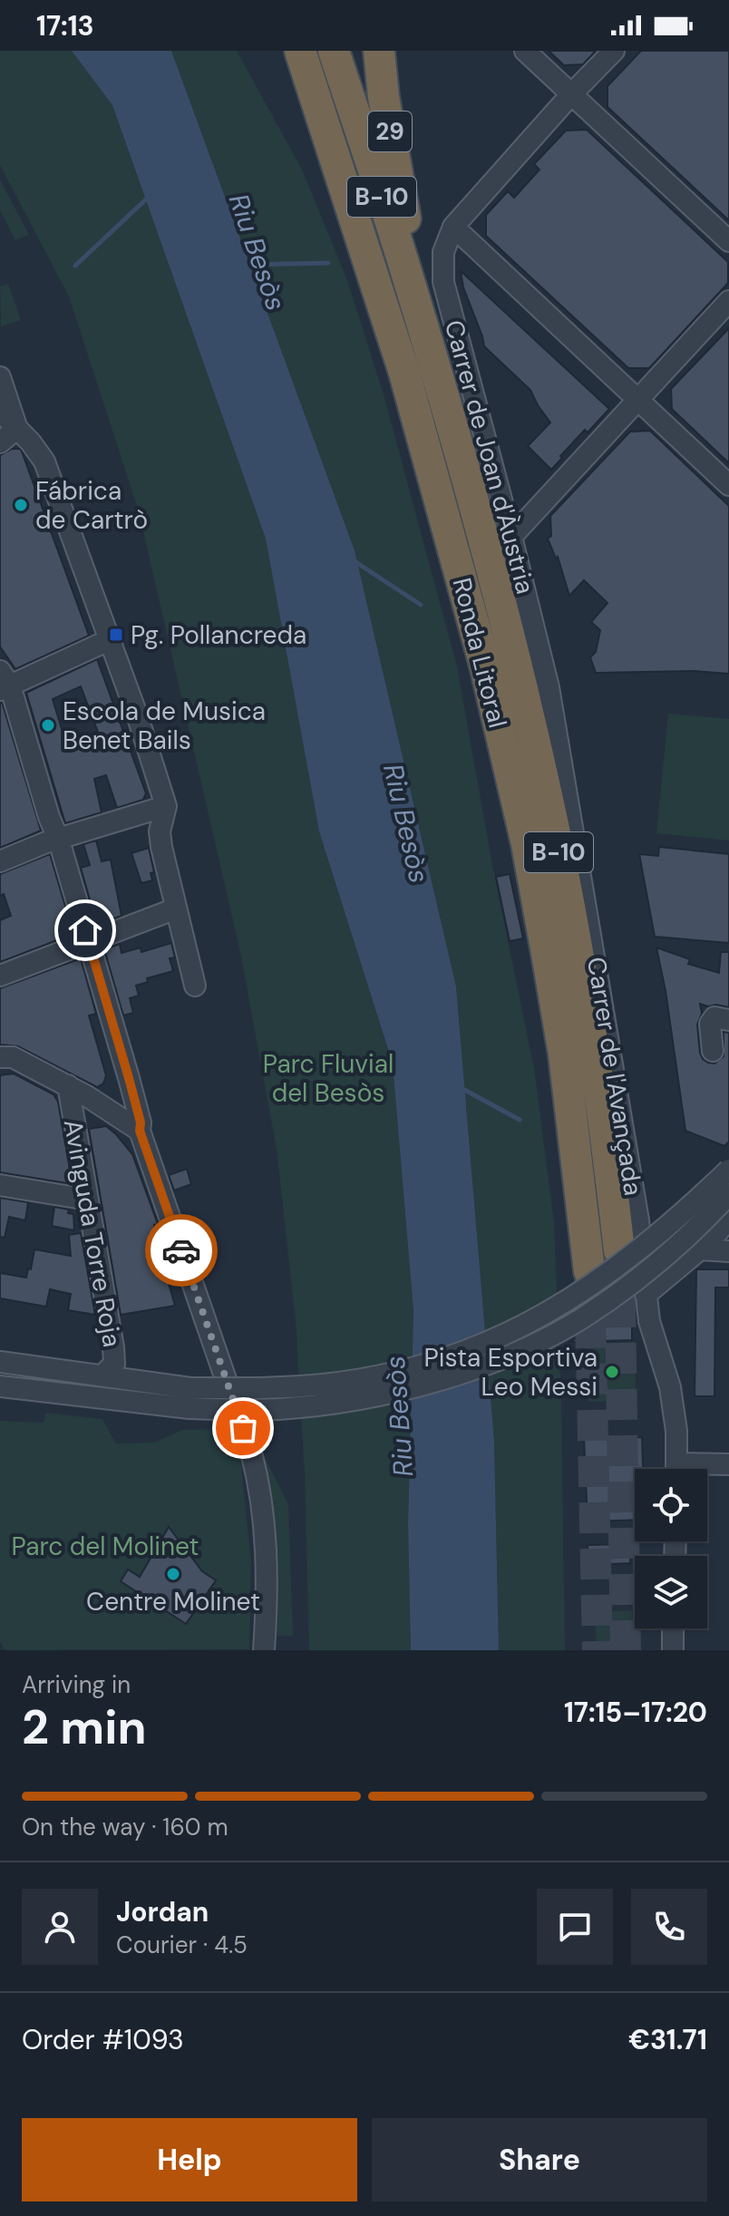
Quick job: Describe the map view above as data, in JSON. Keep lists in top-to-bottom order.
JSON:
{
  "streets": {
    "highway": ["29", "B-10", "Ronda Litoral"],
    "street": ["Carrer de Joan d'Àustria", "Carrer de l'Avançada", "Avinguda Torre Roja"]
  },
  "crossings": [
    ["29", "Ronda Litoral"],
    ["Carrer de Joan d'Àustria", "Carrer de l'Avançada"]
  ],
  "water": ["Riu Besòs"],
  "parks": ["Parc Fluvial del Besòs", "Parc del Molinet"],
  "places": {
    "other": [
      "Fábrica de Cartrò",
      "Escola de Musica Benet Bails",
      "Pista Esportiva Leo Messi",
      "Centre Molinet"
    ],
    "transit": ["Pg. Pollancreda"]
  },
  "page": {
    "status": "17:13",
    "heading": ["2 min", "Arriving in", "17:15–17:20"],
    "panel": [
      "Jordan",
      "Courier · 4.5",
      "Order #1093",
      "€31.71"
    ],
    "bar": "On the way · 160 m",
    "buttons": ["Help", "Share"]
  }
}
